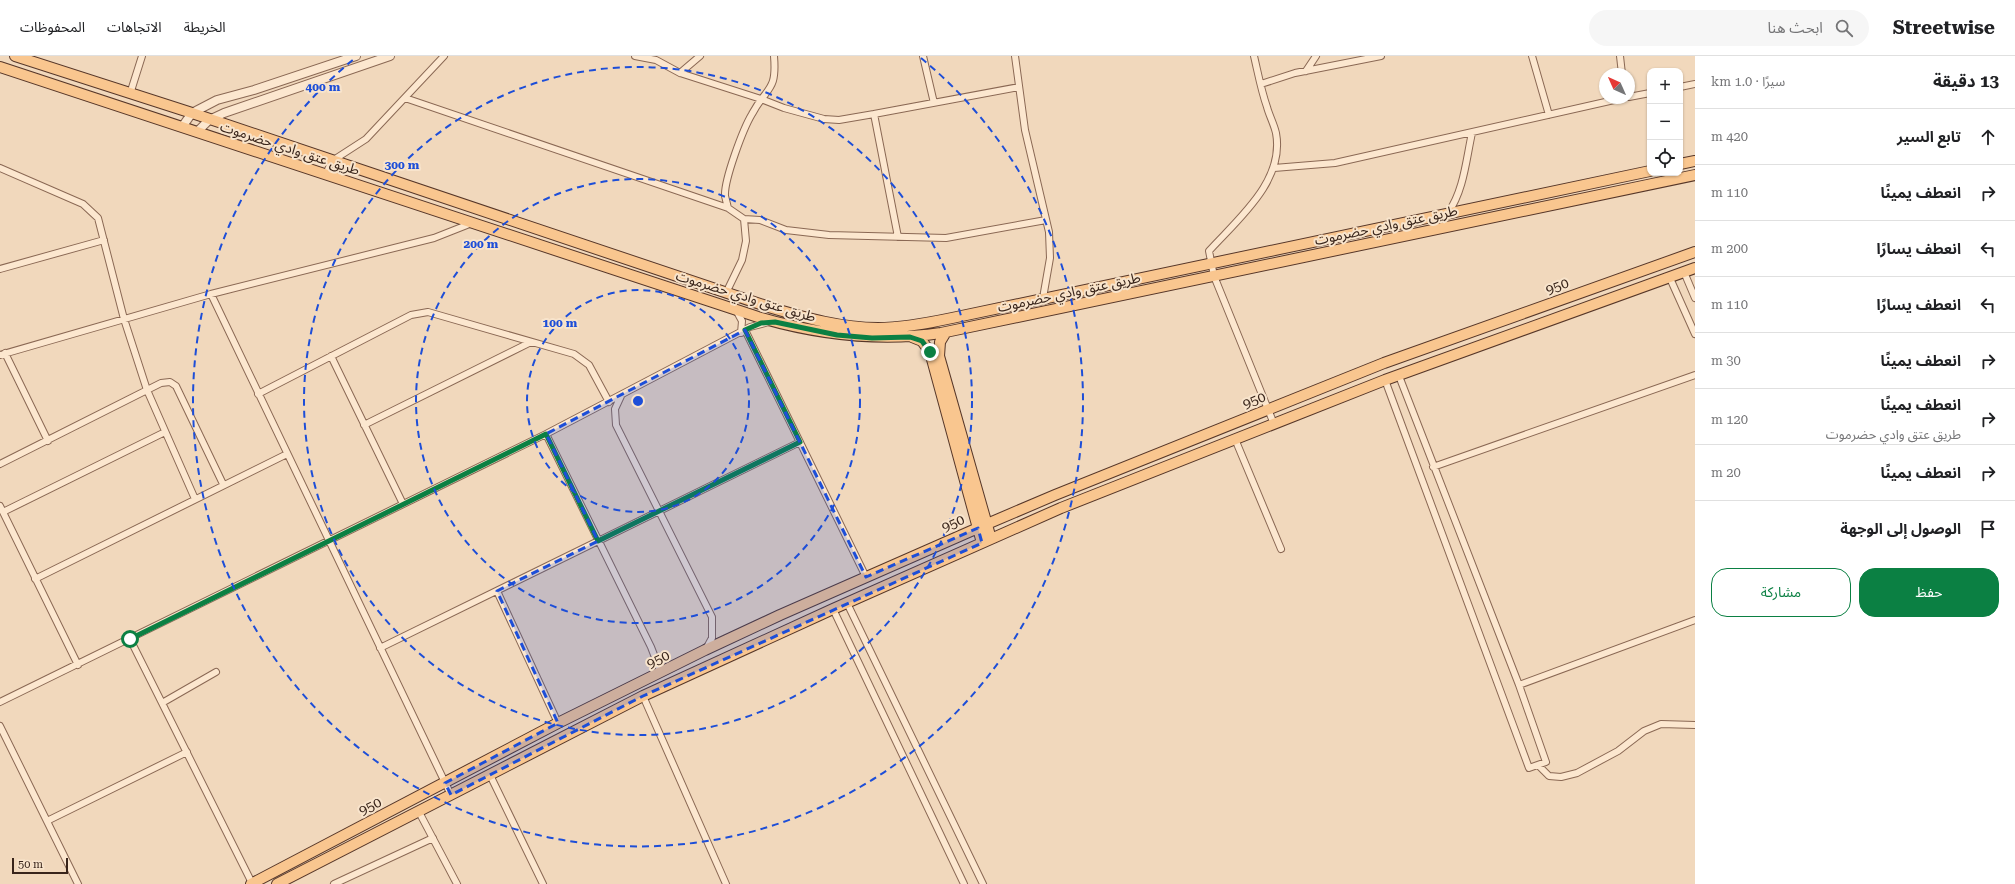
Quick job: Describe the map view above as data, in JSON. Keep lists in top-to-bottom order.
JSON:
{
  "streets": {
    "main road": ["طريق عتق وادي حضرموت", "950"]
  },
  "scale_bar": "50 m",
  "north": "top left",
  "page": {
    "header": "Streetwise",
    "search": "ابحث هنا",
    "nav": ["الخريطة", "الاتجاهات", "المحفوظات"],
    "heading": ["13 دقيقة", "سيرًا · 1.0 km"],
    "map_buttons": ["+", "−"],
    "list": [
      ["تابع السير", "420 m"],
      ["انعطف يمينًا", "110 m"],
      ["انعطف يسارًا", "200 m"],
      ["انعطف يسارًا", "110 m"],
      ["انعطف يمينًا", "30 m"],
      ["انعطف يمينًا", "طريق عتق وادي حضرموت", "120 m"],
      ["انعطف يمينًا", "20 m"],
      "الوصول إلى الوجهة"
    ],
    "buttons": ["حفظ", "مشاركة"],
    "scale": "50 m"
  },
  "rings": [
    "400 m",
    "300 m",
    "200 m",
    "100 m"
  ]
}
